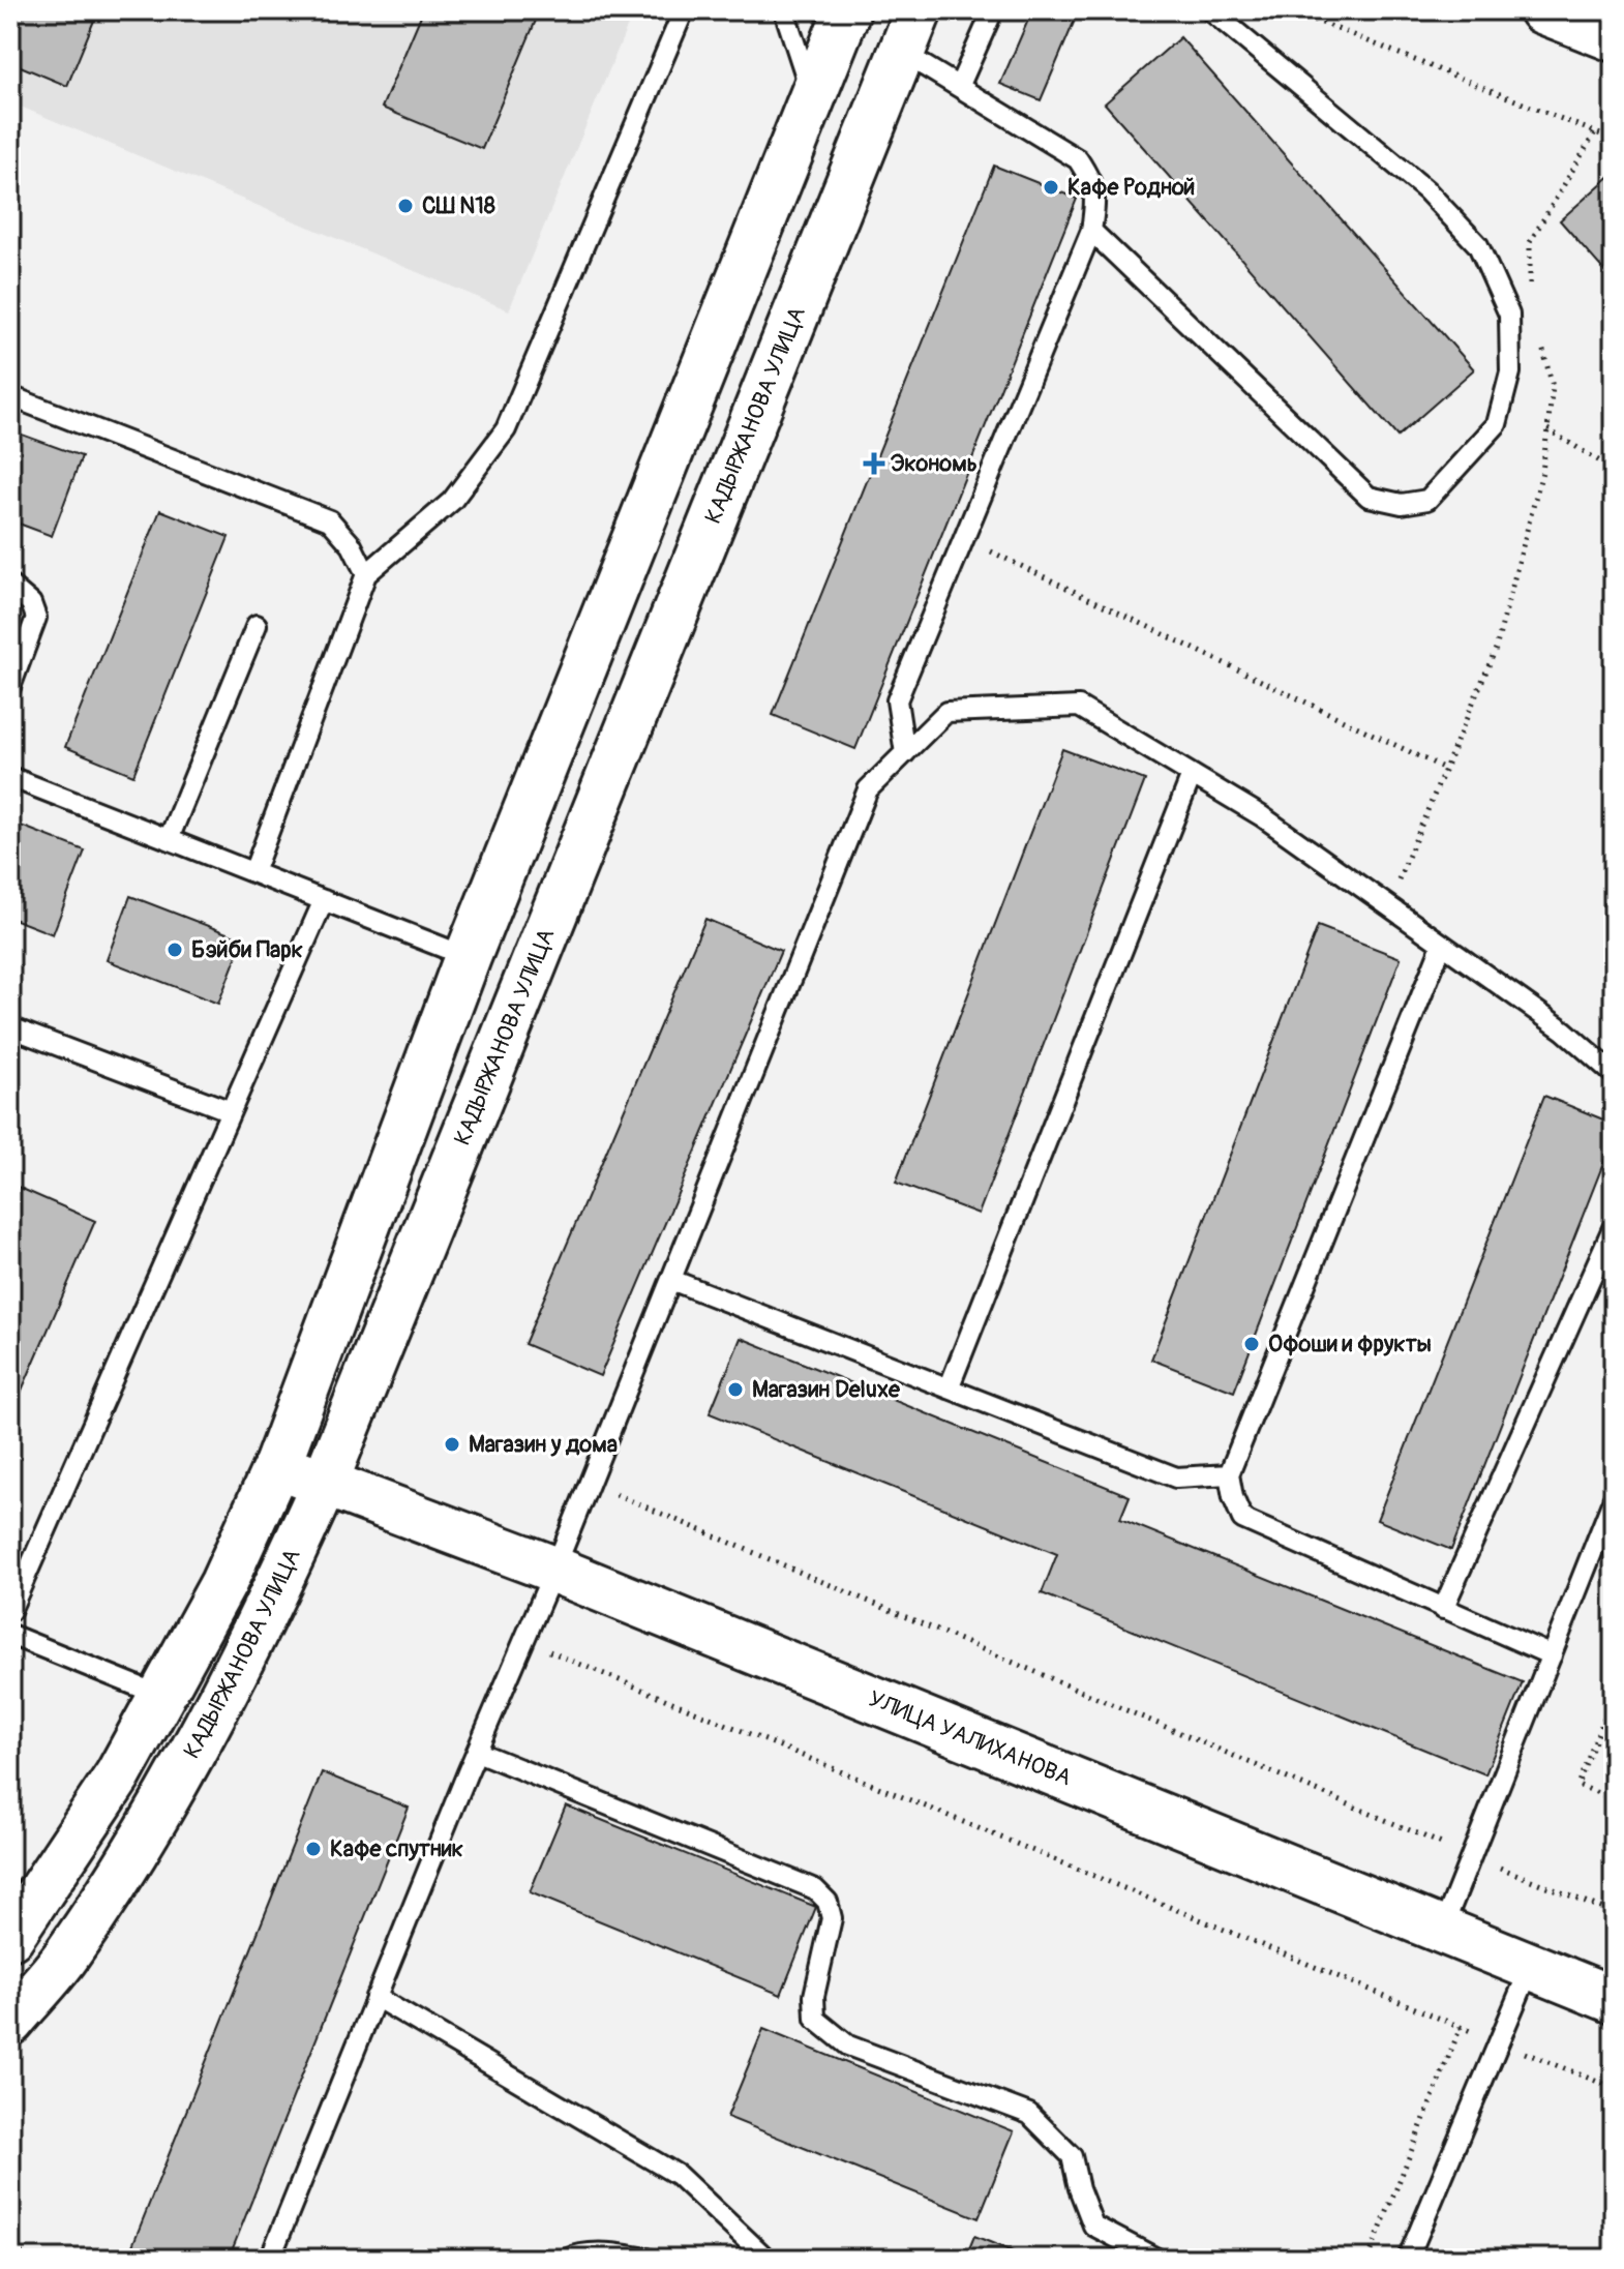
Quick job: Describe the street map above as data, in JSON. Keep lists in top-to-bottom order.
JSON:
{
  "streets": {
    "main road": ["КАДЫРЖАНОВА УЛИЦА", "УЛИЦА УАЛИХАНОВА"]
  },
  "crossings": [
    ["КАДЫРЖАНОВА УЛИЦА", "УЛИЦА УАЛИХАНОВА"]
  ],
  "places": {
    "other": [
      "Кафе Родной",
      "СШ N18",
      "Бэйби Парк",
      "Офоши и фрукты",
      "Магазин Deluxe",
      "Магазин у дома",
      "Кафе спутник"
    ],
    "health": ["Экономь"]
  }
}
